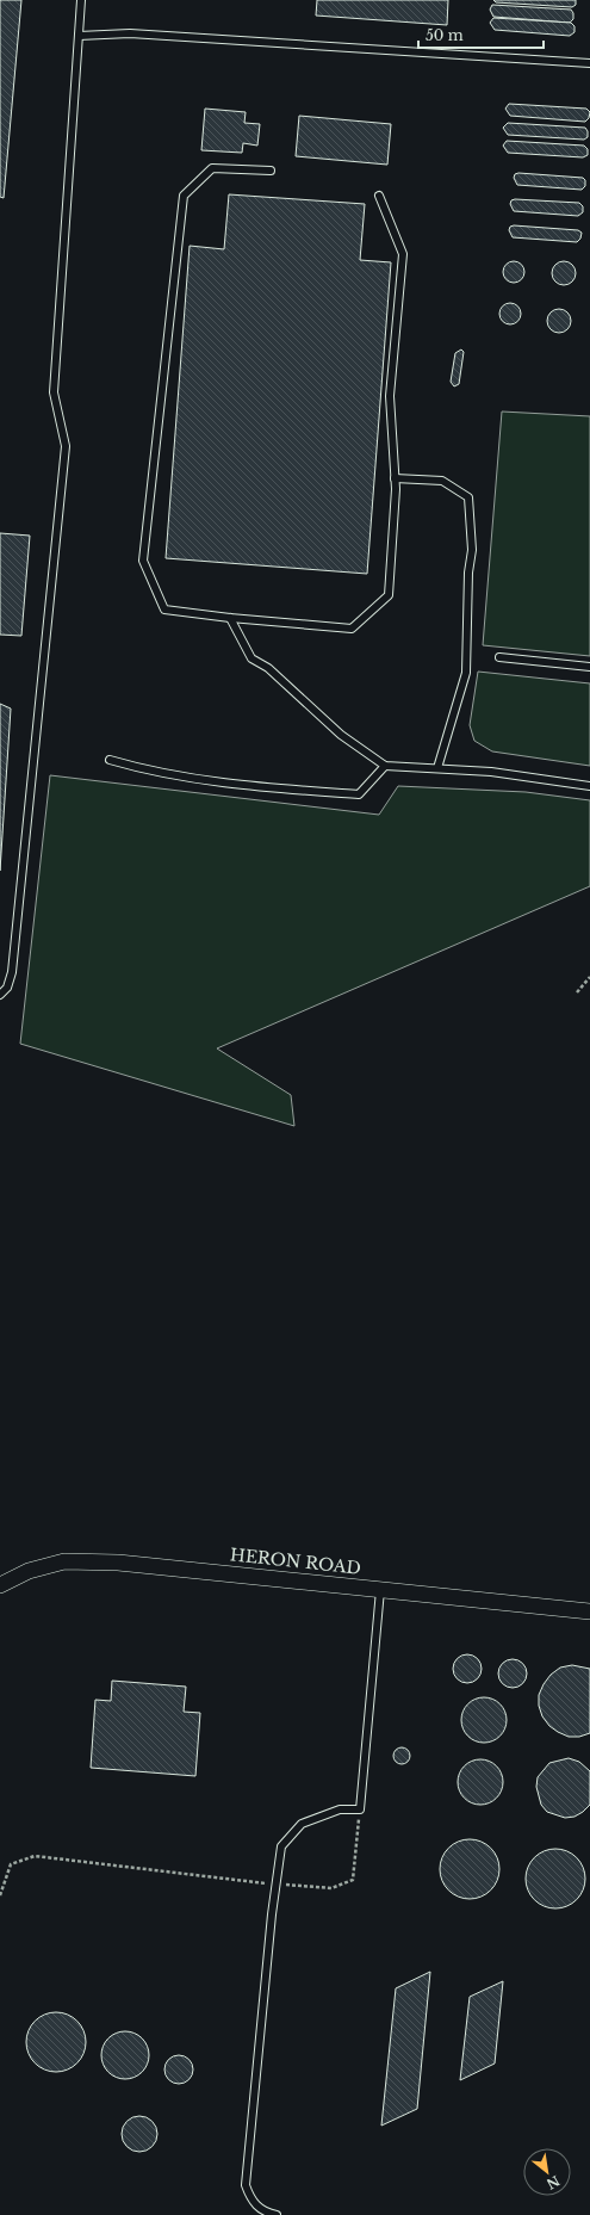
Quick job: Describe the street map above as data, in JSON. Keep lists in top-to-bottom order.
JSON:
{
  "streets": {
    "street": ["HERON ROAD"]
  },
  "scale_bar": "50 m",
  "north": "bottom right"
}
